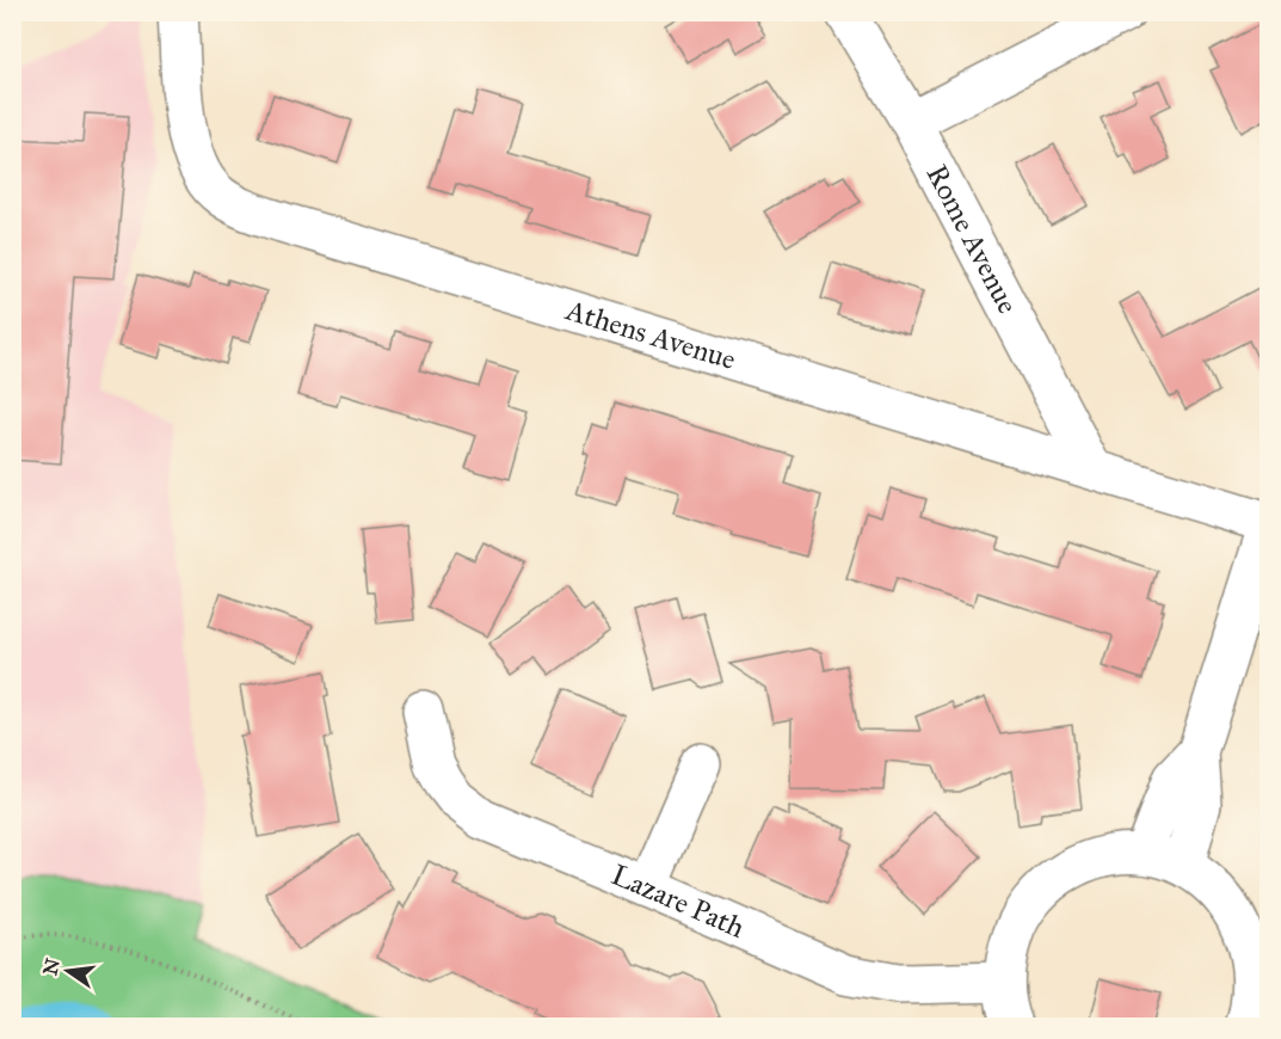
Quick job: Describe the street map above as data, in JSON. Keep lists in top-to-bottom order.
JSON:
{
  "streets": {
    "street": ["Rome Avenue", "Athens Avenue", "Lazare Path"]
  },
  "crossings": [
    ["Rome Avenue", "Athens Avenue"]
  ],
  "north": "left"
}
